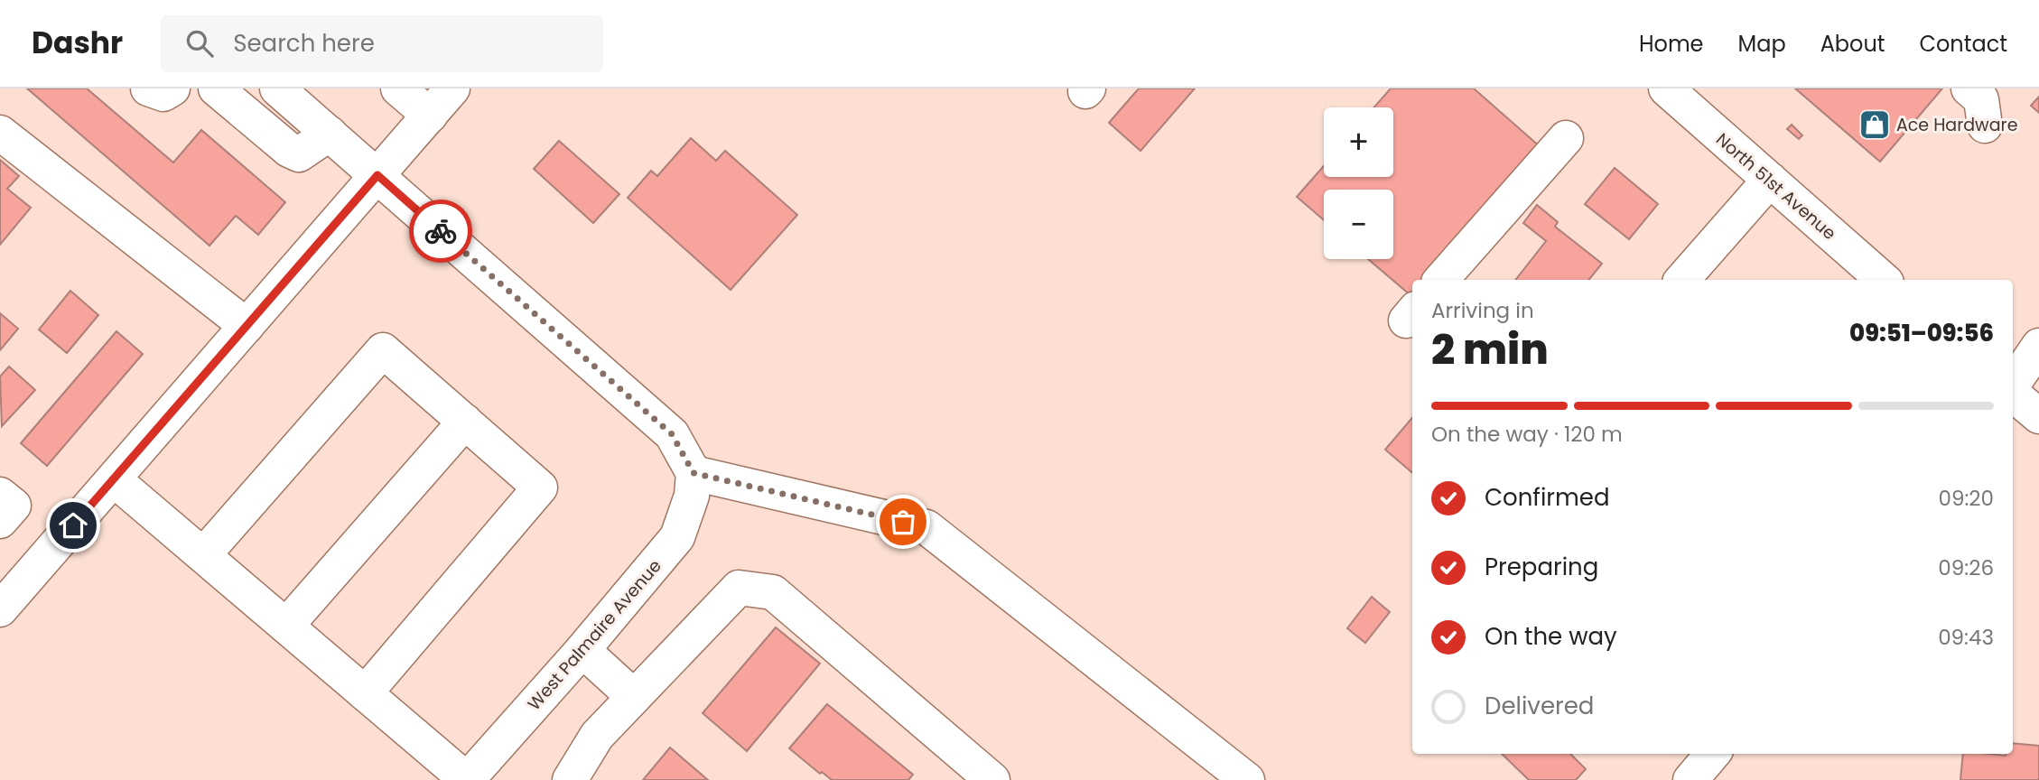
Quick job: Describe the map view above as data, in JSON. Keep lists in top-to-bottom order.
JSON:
{
  "streets": {
    "street": ["North 51st Avenue", "West Palmaire Avenue"]
  },
  "places": {
    "shop": ["Ace Hardware"]
  },
  "page": {
    "header": "Dashr",
    "search": "Search here",
    "nav": [
      "Home",
      "Map",
      "About",
      "Contact"
    ],
    "map_buttons": ["+", "−"],
    "heading": ["2 min", "Arriving in", "09:51–09:56"],
    "bar": "On the way · 120 m",
    "list": [
      ["Confirmed", "09:20"],
      ["Preparing", "09:26"],
      ["On the way", "09:43"],
      "Delivered"
    ]
  }
}
